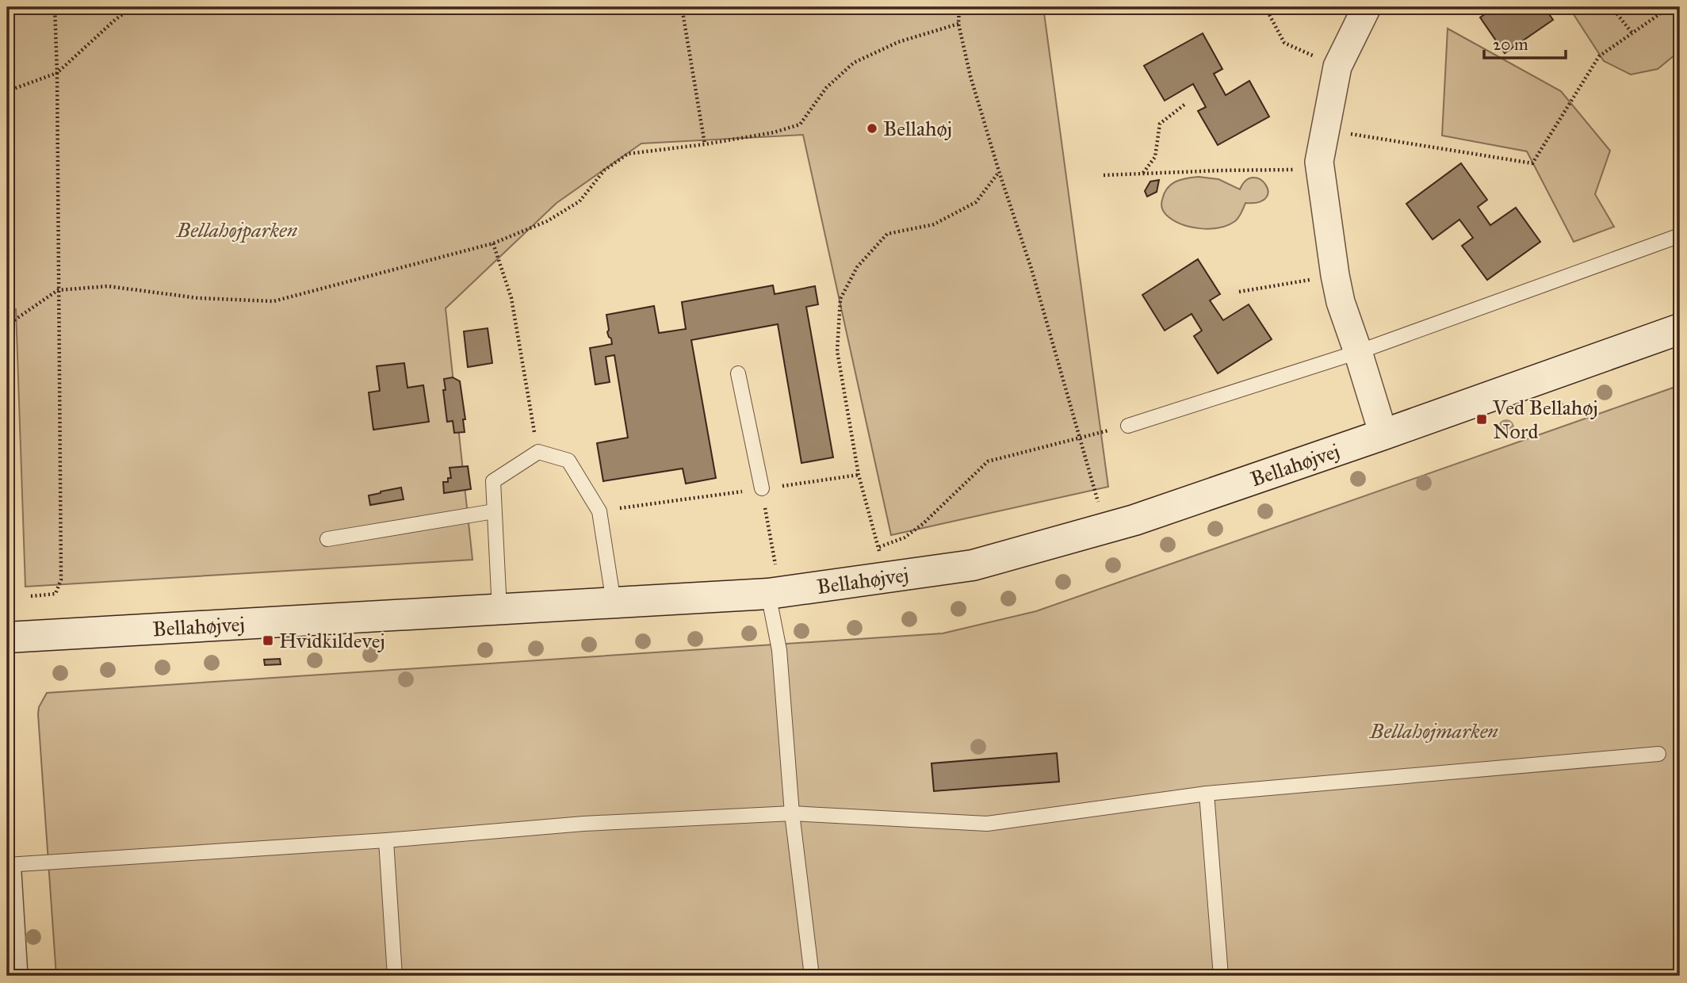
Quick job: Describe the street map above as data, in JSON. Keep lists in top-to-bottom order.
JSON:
{
  "streets": {
    "street": ["Bellahøjvej"]
  },
  "parks": ["Bellahøjparken", "Bellahøjmarken"],
  "places": {
    "other": ["Bellahøj"],
    "transit": ["Ved Bellahøj Nord", "Hvidkildevej"]
  },
  "scale_bar": "20 m"
}
